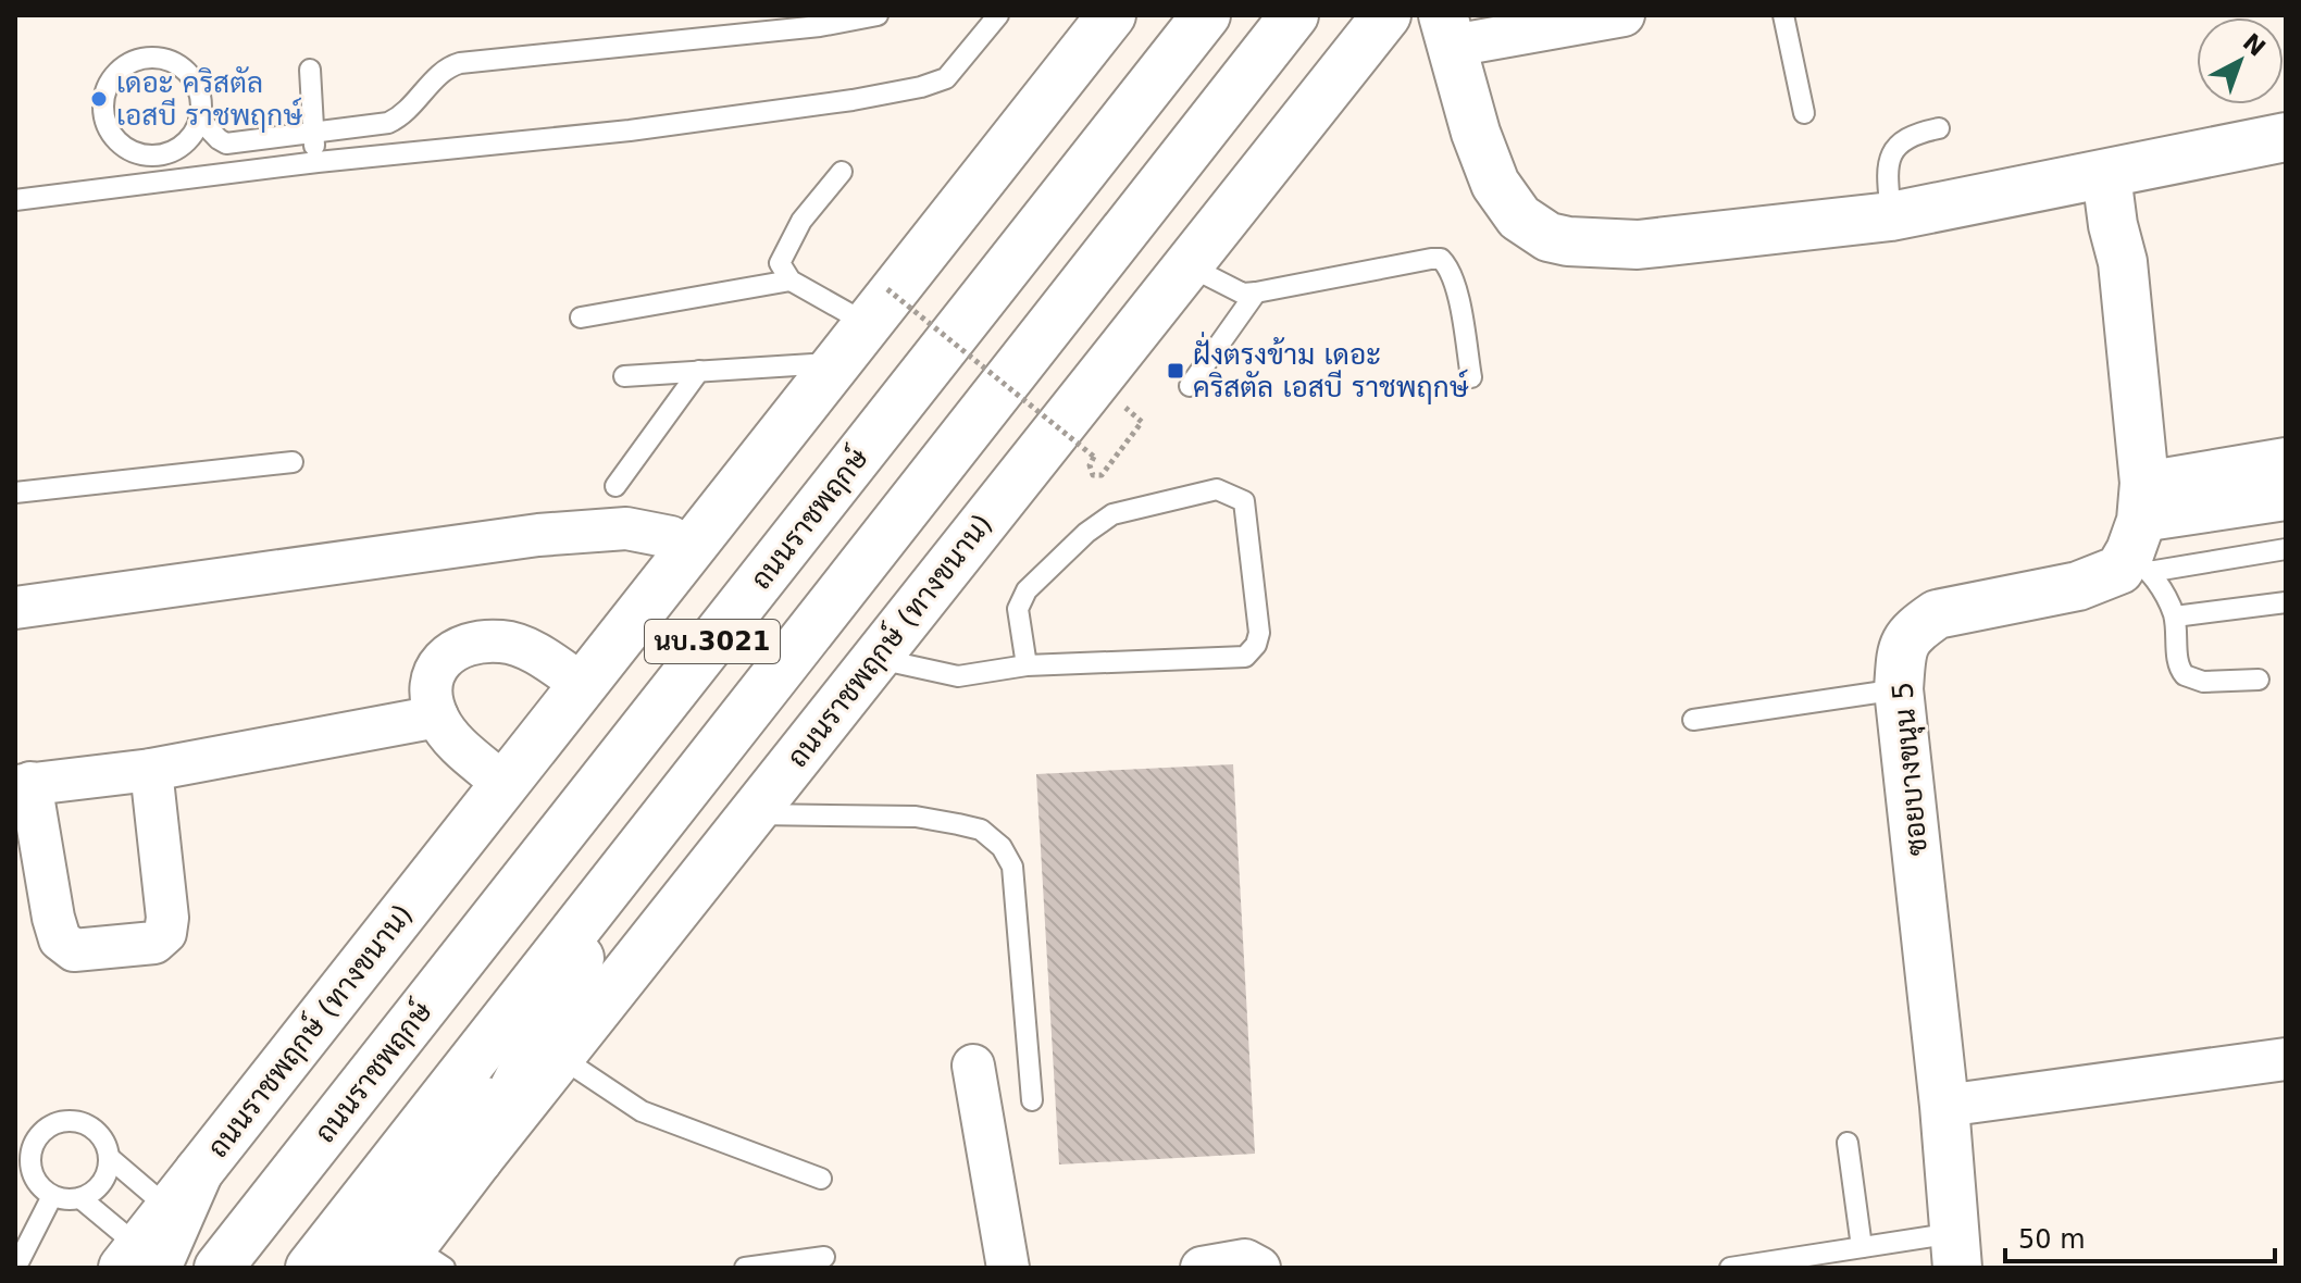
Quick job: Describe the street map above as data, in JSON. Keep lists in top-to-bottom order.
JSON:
{
  "streets": {
    "main road": [
      "ถนนราชพฤกษ์",
      "ถนนราชพฤกษ์ (ทางขนาน)",
      "นบ.3021",
      "ซอยบางขนุน 5"
    ]
  },
  "places": {
    "other": ["เดอะ คริสตัล เอสบี ราชพฤกษ์"],
    "transit": ["ฝั่งตรงข้าม เดอะ คริสตัล เอสบี ราชพฤกษ์"]
  },
  "scale_bar": "50 m",
  "north": "top right"
}
